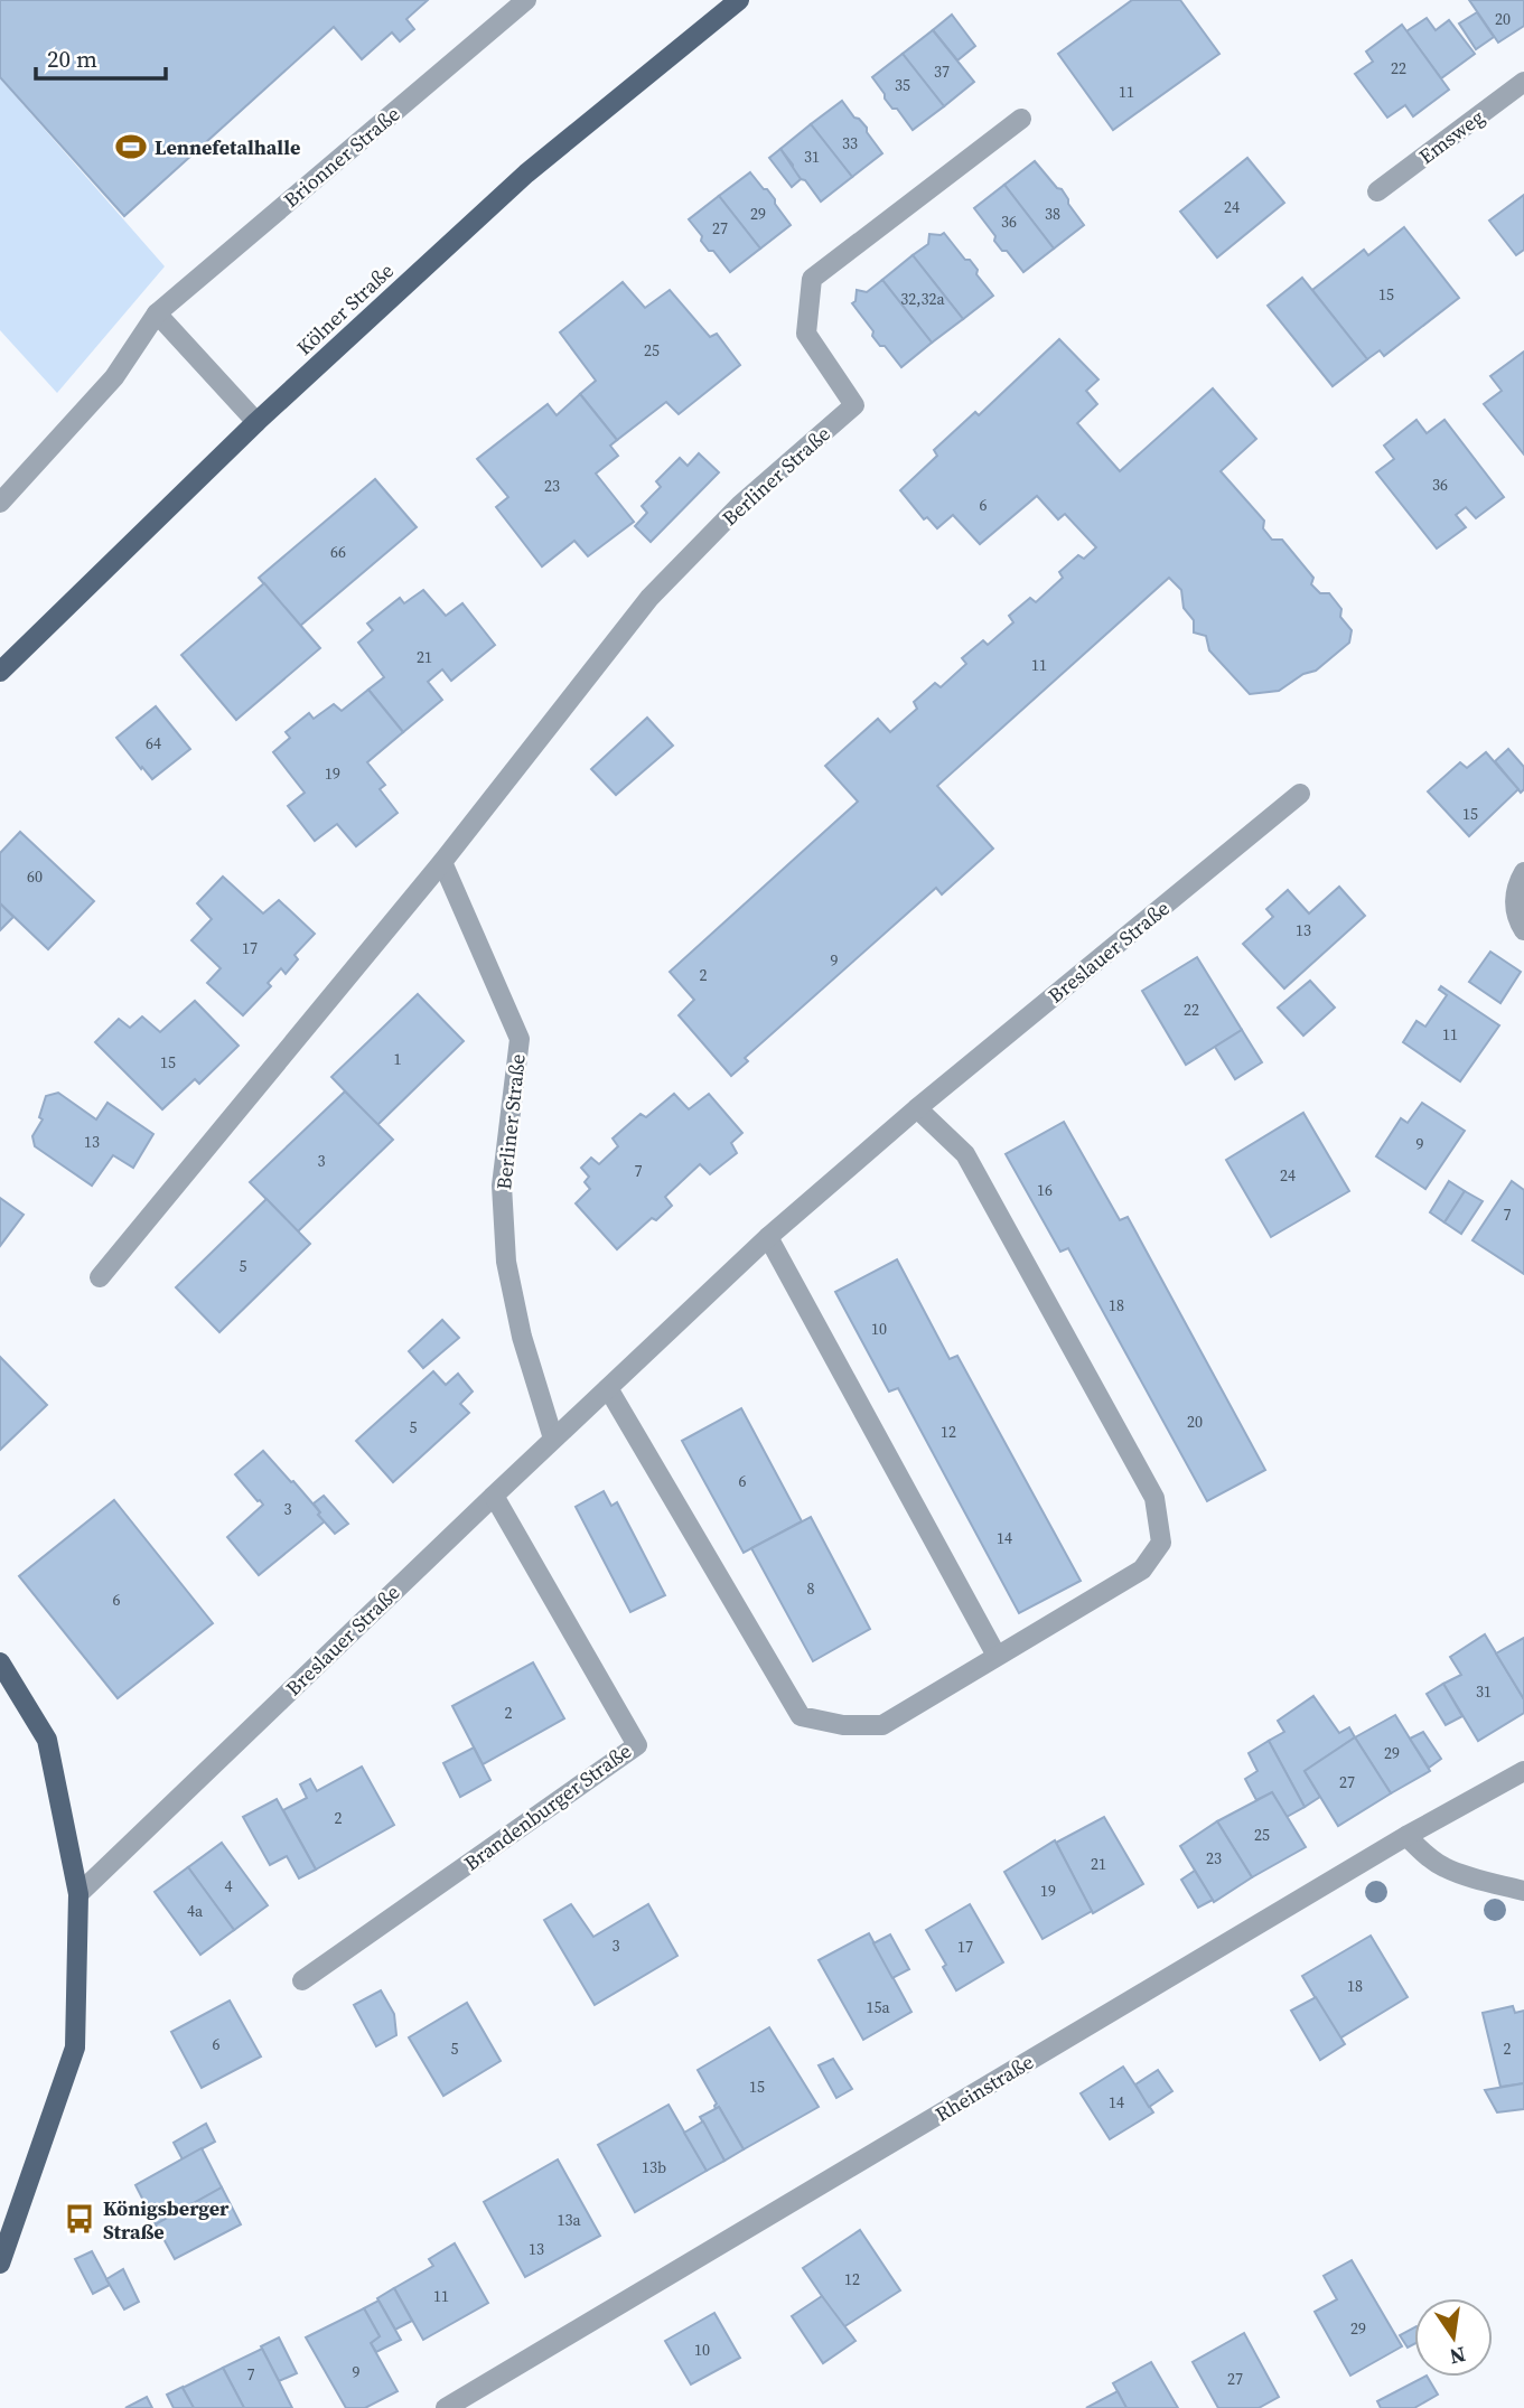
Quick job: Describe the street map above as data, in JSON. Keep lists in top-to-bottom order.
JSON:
{
  "streets": {
    "main road": ["Kölner Straße"],
    "street": [
      "Emsweg",
      "Brionner Straße",
      "Berliner Straße",
      "Breslauer Straße",
      "Brandenburger Straße",
      "Rheinstraße"
    ]
  },
  "crossings": [
    ["Berliner Straße", "Breslauer Straße"],
    ["Breslauer Straße", "Brandenburger Straße"]
  ],
  "places": {
    "sports": ["Lennefetalhalle"],
    "bus stop": ["Königsberger Straße"]
  },
  "house_numbers": [
    "20",
    "22",
    "37",
    "35",
    "11",
    "33",
    "31",
    "24",
    "29",
    "38",
    "36",
    "27",
    "15",
    "32,32a",
    "25",
    "36",
    "23",
    "6",
    "66",
    "21",
    "11",
    "64",
    "19",
    "15",
    "60",
    "13",
    "17",
    "9",
    "2",
    "22",
    "11",
    "1",
    "15",
    "13",
    "9",
    "3",
    "7",
    "24",
    "16",
    "7",
    "5",
    "18",
    "10",
    "20",
    "5",
    "12",
    "6",
    "3",
    "14",
    "8",
    "6",
    "31",
    "2",
    "29",
    "27",
    "2",
    "25",
    "23",
    "21",
    "4",
    "19",
    "4a",
    "3",
    "17",
    "18",
    "15a",
    "6",
    "5",
    "2",
    "15",
    "14",
    "13b",
    "13a",
    "13",
    "12",
    "11",
    "29",
    "10",
    "9",
    "7",
    "27"
  ],
  "scale_bar": "20 m",
  "north": "bottom"
}
